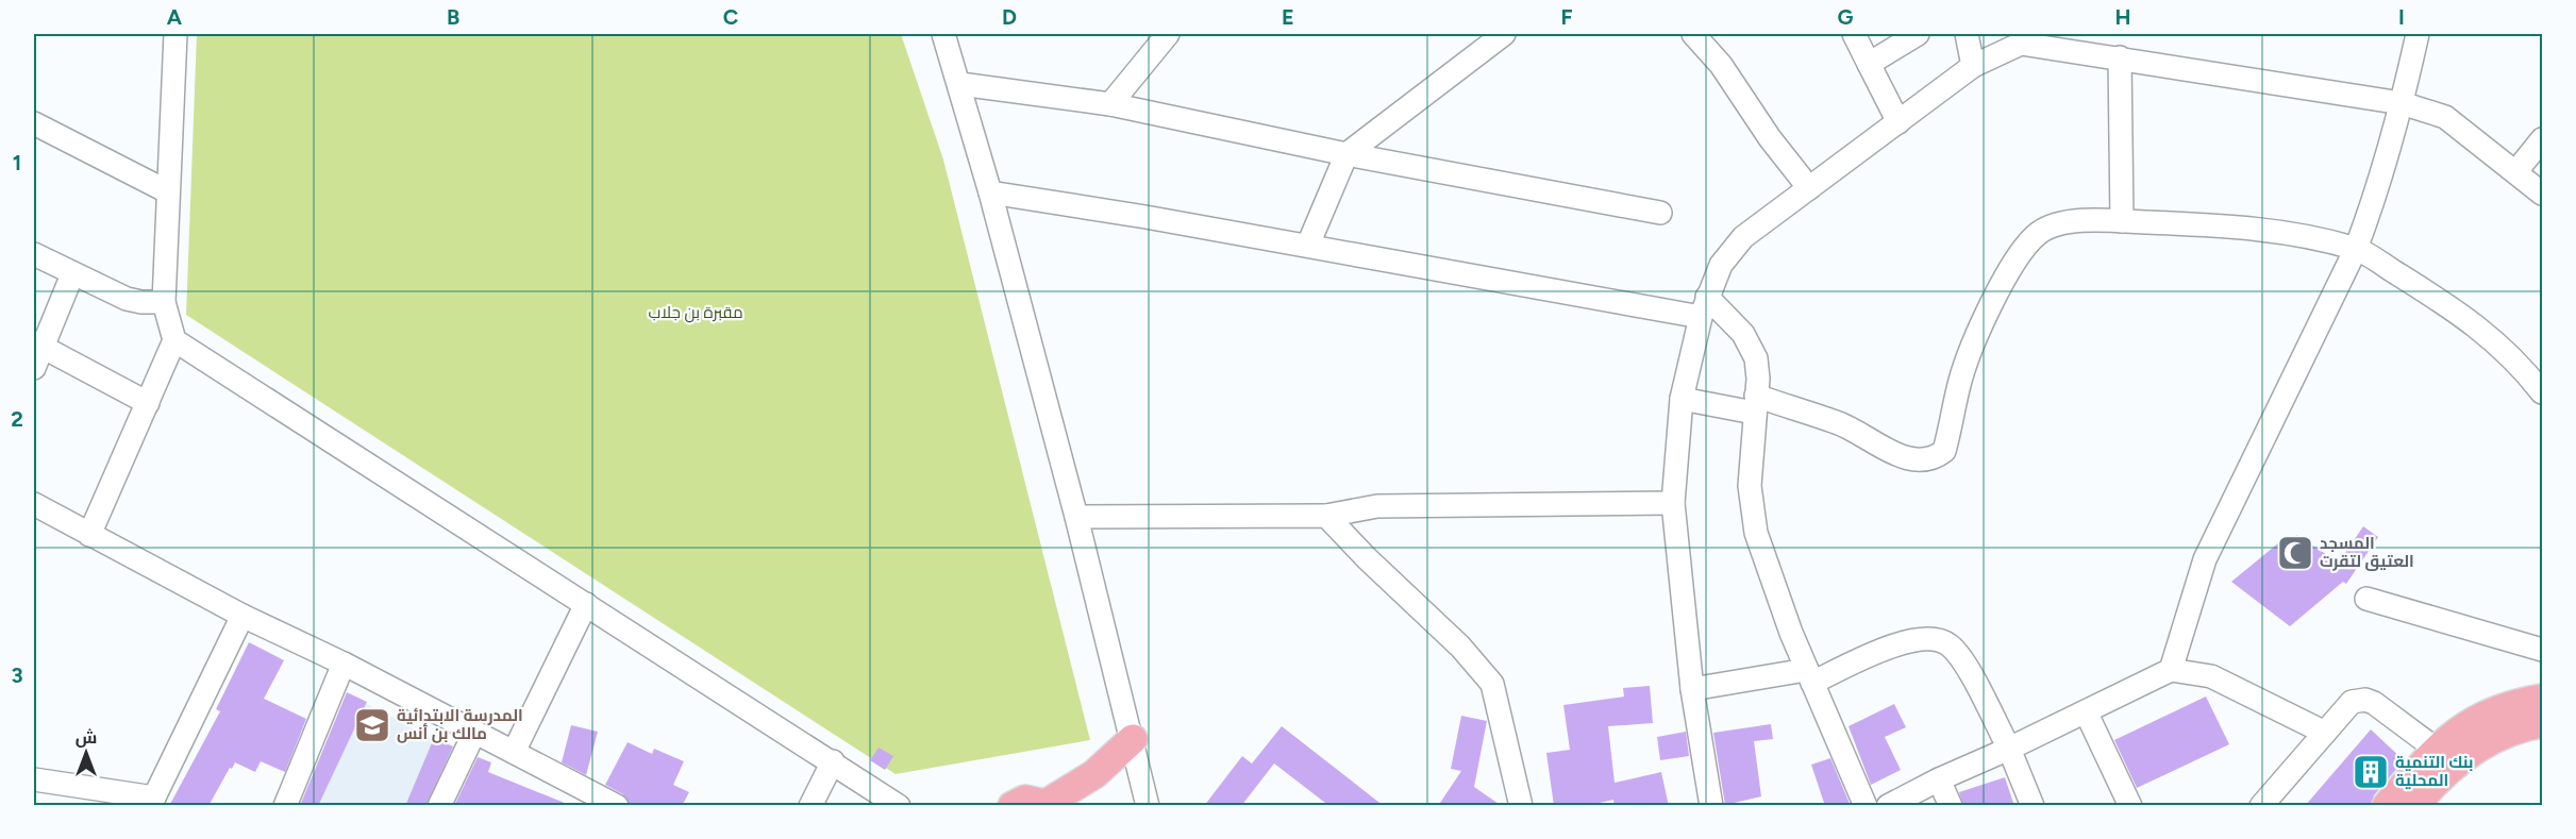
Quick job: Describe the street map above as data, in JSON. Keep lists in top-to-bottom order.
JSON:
{
  "parks": ["مقبرة بن جلاب"],
  "places": {
    "mosque": ["المسجد العتيق لتقرت"],
    "school or university": ["المدرسة الابتدائية مالك بن أنس"],
    "building": ["بنك التنمية المحلية"]
  },
  "north": "top",
  "grid": {
    "columns": [
      "A",
      "B",
      "C",
      "D",
      "E",
      "F",
      "G",
      "H",
      "I"
    ],
    "rows": ["1", "2", "3"]
  }
}
